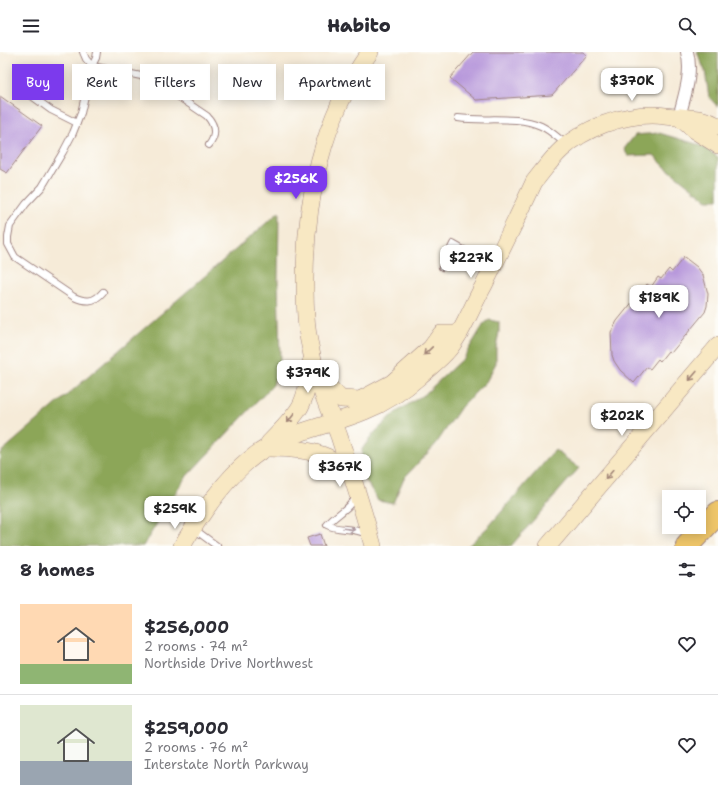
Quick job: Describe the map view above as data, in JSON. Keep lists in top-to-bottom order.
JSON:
{
  "page": {
    "header": "Habito",
    "chip": [
      "Buy",
      "Rent",
      "Filters",
      "New",
      "Apartment"
    ],
    "price": [
      "$370K",
      "$256K",
      "$227K",
      "$189K",
      "$379K",
      "$202K",
      "$367K",
      "$259K"
    ],
    "heading": "8 homes",
    "list": [
      {
        "name": "$256,000",
        "note": "2 rooms · 74 m² · Northside Drive Northwest"
      },
      {
        "name": "$259,000",
        "note": "2 rooms · 76 m² · Interstate North Parkway"
      }
    ]
  }
}
